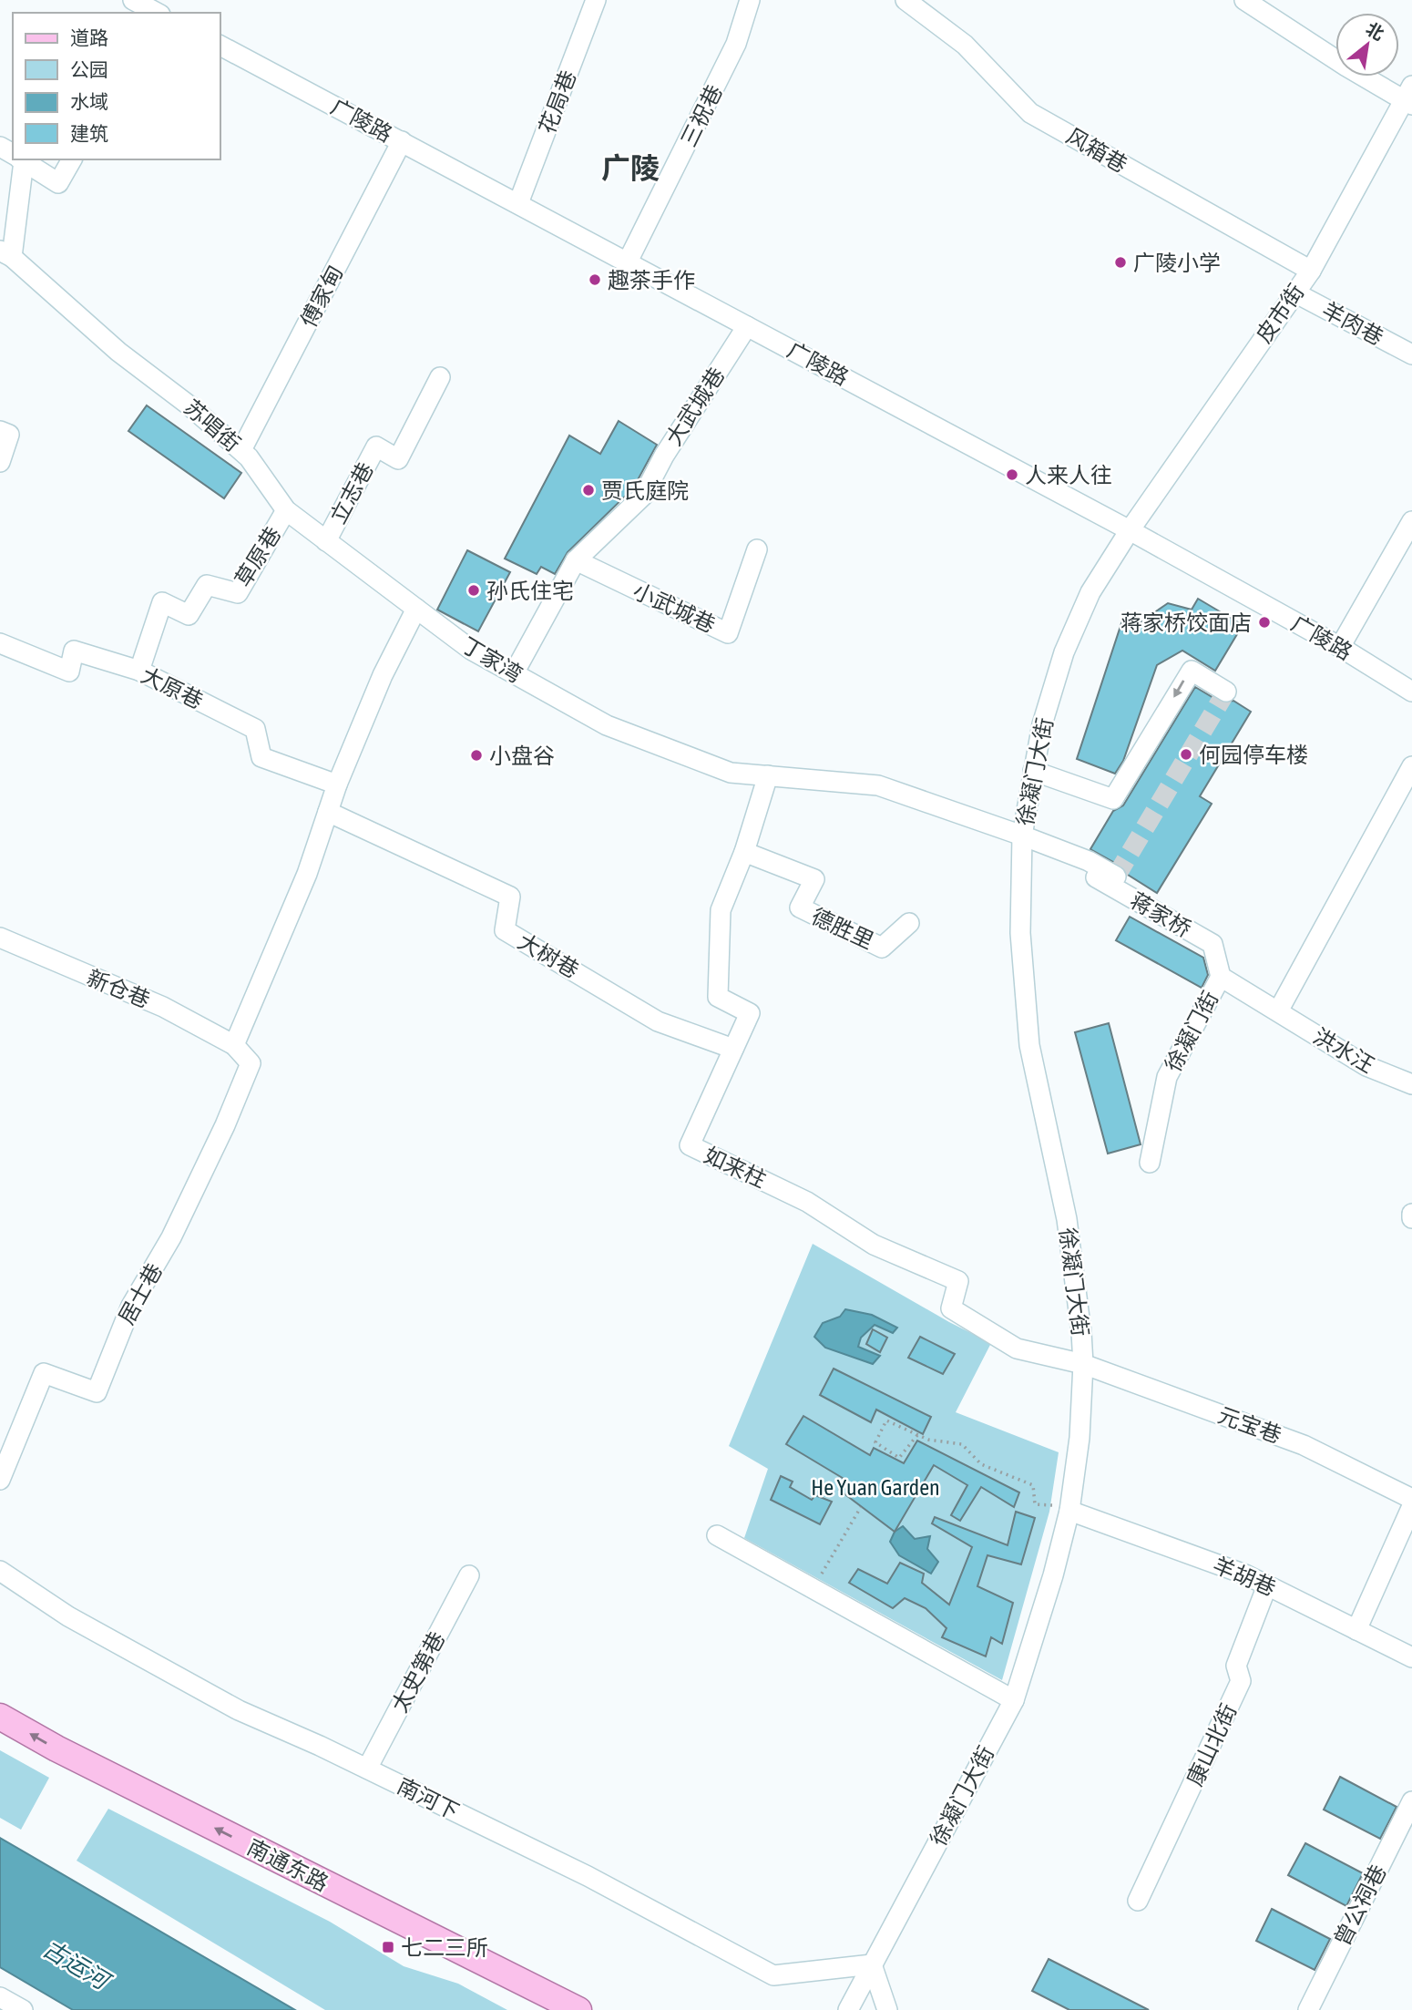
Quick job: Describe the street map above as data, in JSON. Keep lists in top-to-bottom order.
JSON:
{
  "streets": {
    "main road": ["南通东路"],
    "street": [
      "花局巷",
      "三祝巷",
      "广陵路",
      "风箱巷",
      "傅家甸",
      "皮市街",
      "羊肉巷",
      "大武城巷",
      "苏唱街",
      "立志巷",
      "草原巷",
      "小武城巷",
      "丁家湾",
      "大原巷",
      "徐凝门大街",
      "蒋家桥",
      "德胜里",
      "大树巷",
      "新仓巷",
      "徐凝门街",
      "洪水汪",
      "如来柱",
      "居士巷",
      "元宝巷",
      "羊胡巷",
      "太史第巷",
      "康山北街",
      "南河下",
      "曾公祠巷"
    ]
  },
  "crossings": [
    ["花局巷", "广陵路"],
    ["三祝巷", "广陵路"],
    ["广陵路", "傅家甸"],
    ["广陵路", "皮市街"],
    ["广陵路", "大武城巷"],
    ["广陵路", "徐凝门大街"],
    ["风箱巷", "皮市街"],
    ["傅家甸", "苏唱街"],
    ["皮市街", "羊肉巷"],
    ["皮市街", "徐凝门大街"],
    ["大武城巷", "小武城巷"],
    ["大武城巷", "丁家湾"],
    ["苏唱街", "立志巷"],
    ["苏唱街", "草原巷"],
    ["苏唱街", "丁家湾"],
    ["草原巷", "大原巷"],
    ["丁家湾", "徐凝门大街"],
    ["丁家湾", "蒋家桥"],
    ["丁家湾", "如来柱"],
    ["徐凝门大街", "蒋家桥"],
    ["徐凝门大街", "如来柱"],
    ["徐凝门大街", "元宝巷"],
    ["徐凝门大街", "羊胡巷"],
    ["徐凝门大街", "南河下"],
    ["蒋家桥", "徐凝门街"],
    ["德胜里", "如来柱"],
    ["大树巷", "如来柱"],
    ["新仓巷", "居士巷"],
    ["如来柱", "元宝巷"],
    ["羊胡巷", "康山北街"],
    ["太史第巷", "南河下"]
  ],
  "districts": ["广陵"],
  "water": ["古运河"],
  "parks": ["He Yuan Garden"],
  "places": {
    "other": [
      "广陵小学",
      "趣茶手作",
      "人来人往",
      "贾氏庭院",
      "孙氏住宅",
      "蒋家桥饺面店",
      "何园停车楼",
      "小盘谷"
    ],
    "transit": ["七二三所"]
  },
  "legend": [
    "道路",
    "公园",
    "水域",
    "建筑"
  ],
  "north": "top right"
}
